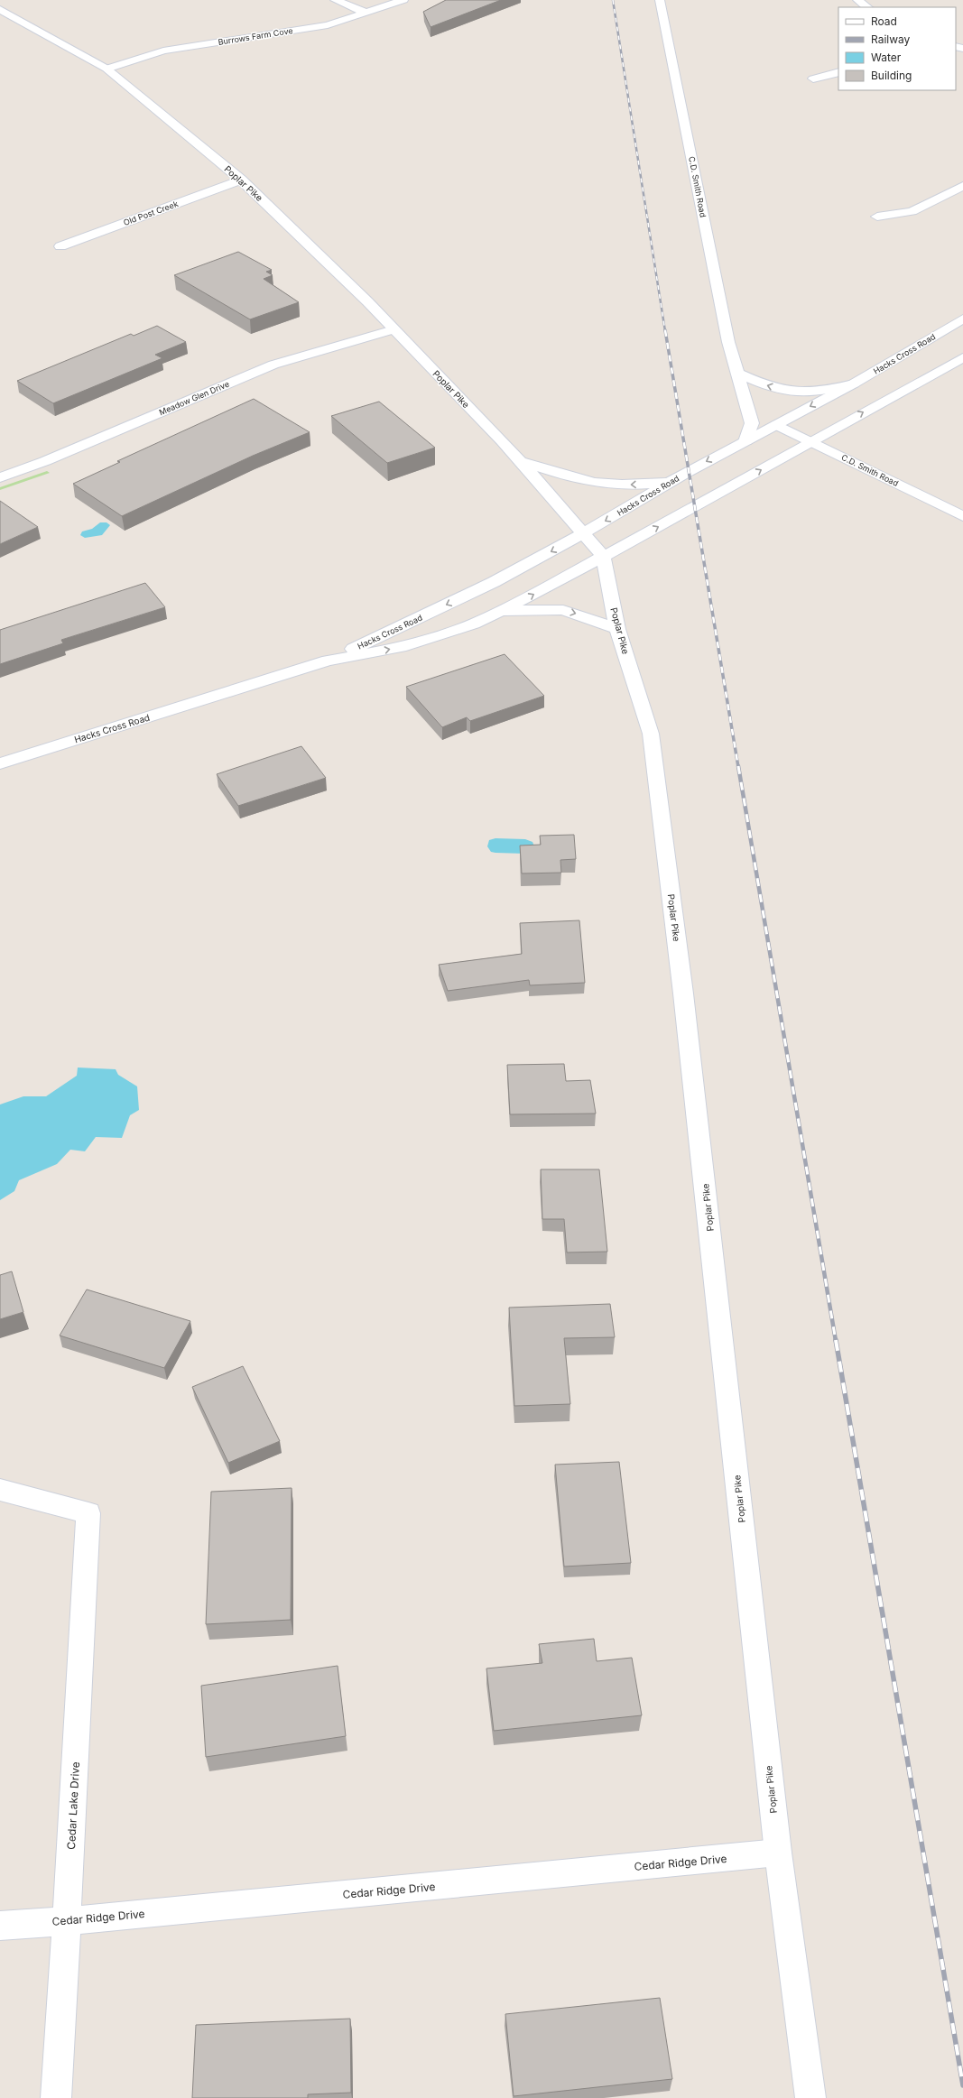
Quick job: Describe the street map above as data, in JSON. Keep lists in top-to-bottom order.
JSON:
{
  "streets": {
    "street": [
      "Burrows Farm Cove",
      "Poplar Pike",
      "C.D. Smith Road",
      "Old Post Creek",
      "Hacks Cross Road",
      "Meadow Glen Drive",
      "Cedar Lake Drive",
      "Cedar Ridge Drive"
    ]
  },
  "crossings": [
    ["Burrows Farm Cove", "Poplar Pike"],
    ["Poplar Pike", "Old Post Creek"],
    ["Poplar Pike", "Hacks Cross Road"],
    ["Poplar Pike", "Meadow Glen Drive"],
    ["Poplar Pike", "Cedar Ridge Drive"],
    ["C.D. Smith Road", "Hacks Cross Road"],
    ["Cedar Lake Drive", "Cedar Ridge Drive"]
  ],
  "legend": [
    "Road",
    "Railway",
    "Water",
    "Building"
  ]
}
